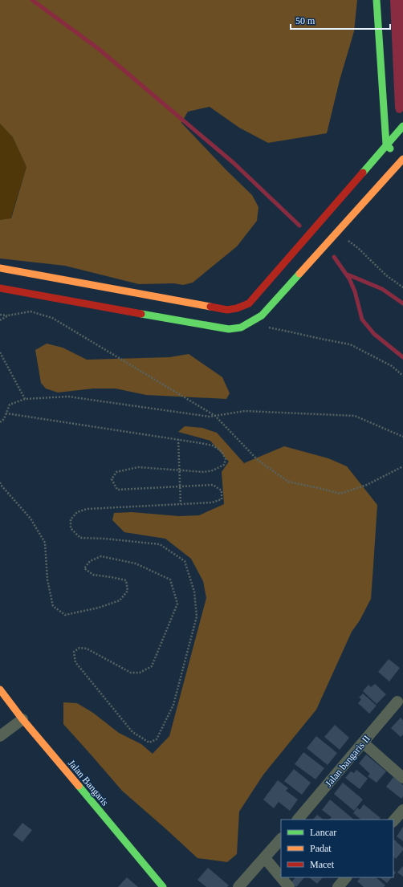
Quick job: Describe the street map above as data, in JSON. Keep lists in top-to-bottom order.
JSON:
{
  "streets": {
    "main road": ["Jalan Bangaris"],
    "street": ["Jalan bangaris II"]
  },
  "legend": ["Lancar", "Padat", "Macet"],
  "scale_bar": "50 m"
}
